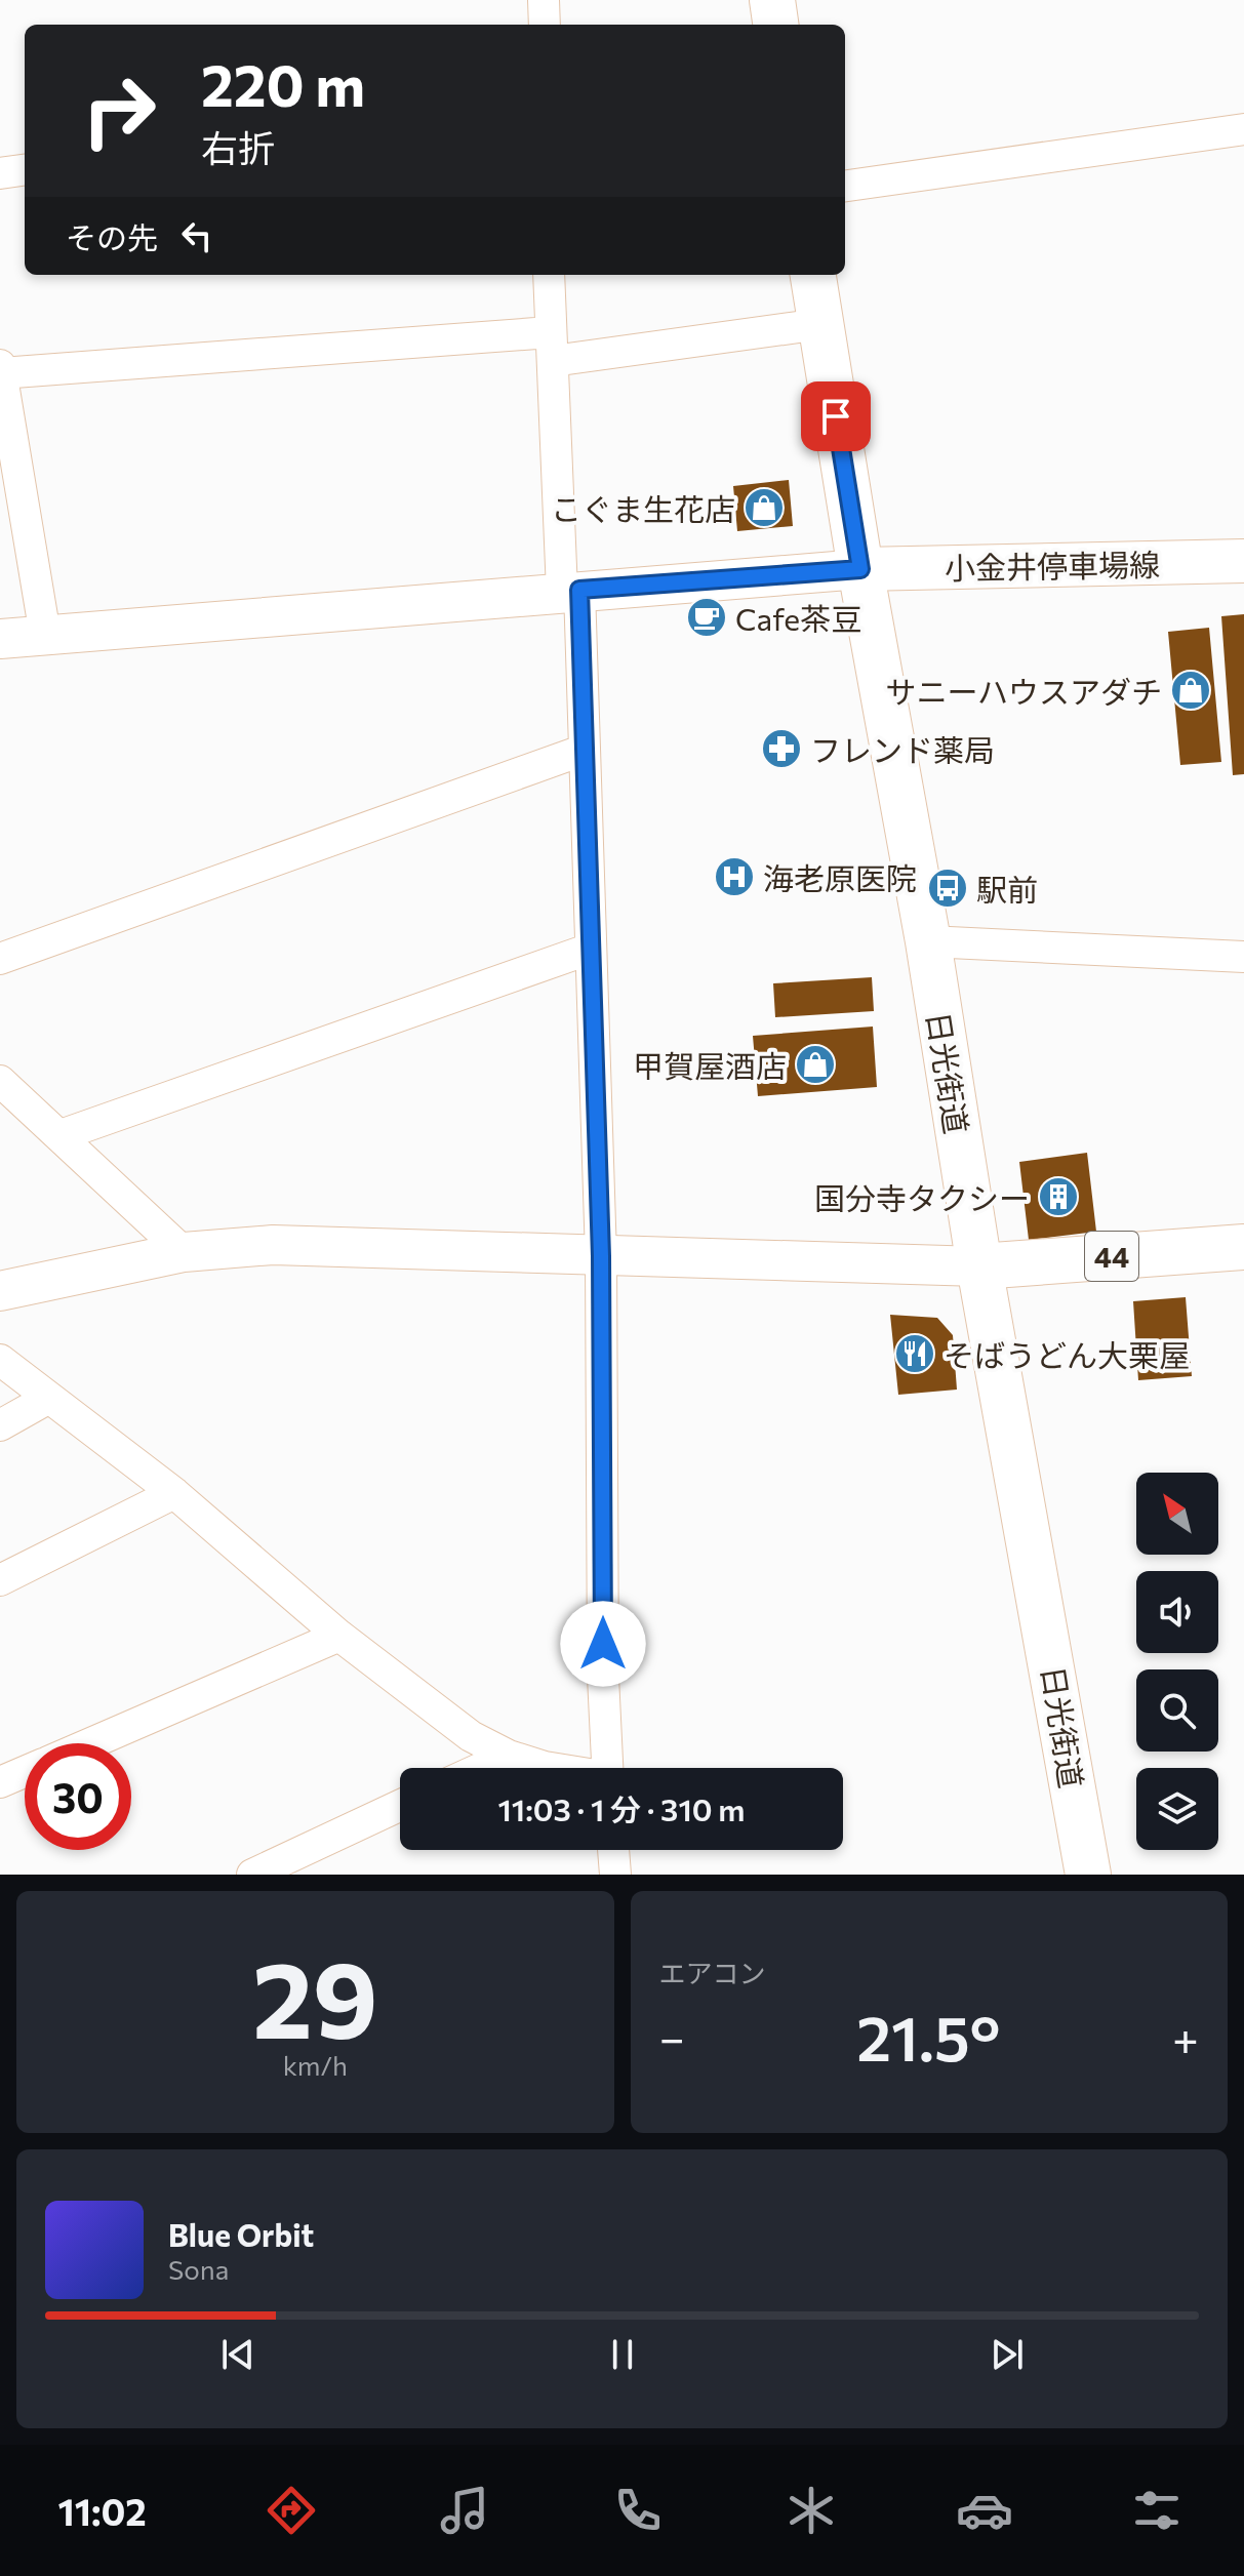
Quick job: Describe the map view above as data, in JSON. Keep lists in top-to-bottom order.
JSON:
{
  "streets": {
    "main road": ["小金井停車場線", "日光街道", "44"]
  },
  "crossings": [
    ["小金井停車場線", "日光街道"],
    ["日光街道", "44"]
  ],
  "places": {
    "shop": ["こぐま生花店", "サニーハウスアダチ", "甲賀屋酒店"],
    "cafe": ["Cafe茶豆"],
    "pharmacy": ["フレンド薬局"],
    "hospital": ["海老原医院"],
    "bus stop": ["駅前"],
    "building": ["国分寺タクシー"],
    "restaurant": ["そばうどん大栗屋"]
  },
  "north": "top left",
  "page": {
    "turn": ["220 m", "右折"],
    "then": "その先",
    "limit": "30",
    "trip": "11:03 · 1 分 · 310 m",
    "tile": [
      ["29", "km/h"],
      "エアコン"
    ],
    "heat": ["−", "21.5°", "+"],
    "song": ["Blue Orbit", "Sona"],
    "tabs": "11:02"
  }
}
